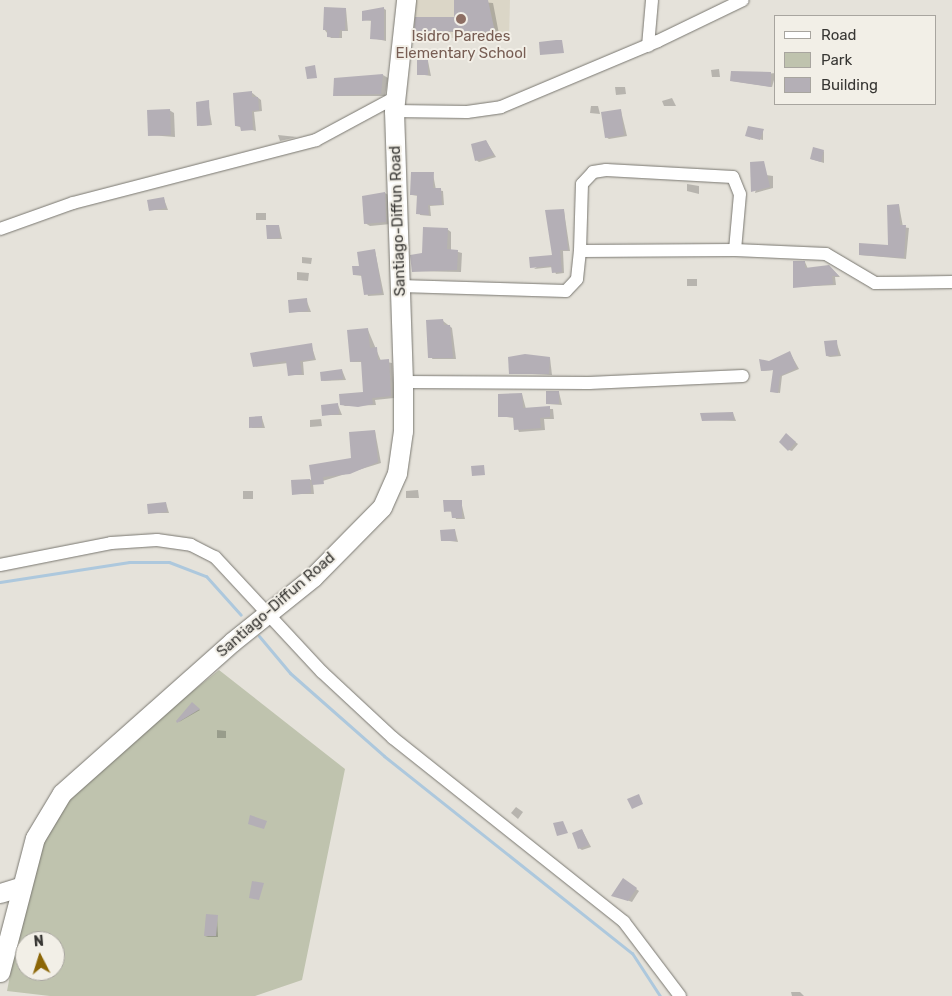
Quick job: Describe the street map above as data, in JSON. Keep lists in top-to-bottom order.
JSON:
{
  "streets": {
    "main road": ["Santiago-Diffun Road"]
  },
  "places": ["Isidro Paredes Elementary School"],
  "legend": ["Road", "Park", "Building"],
  "north": "top"
}
